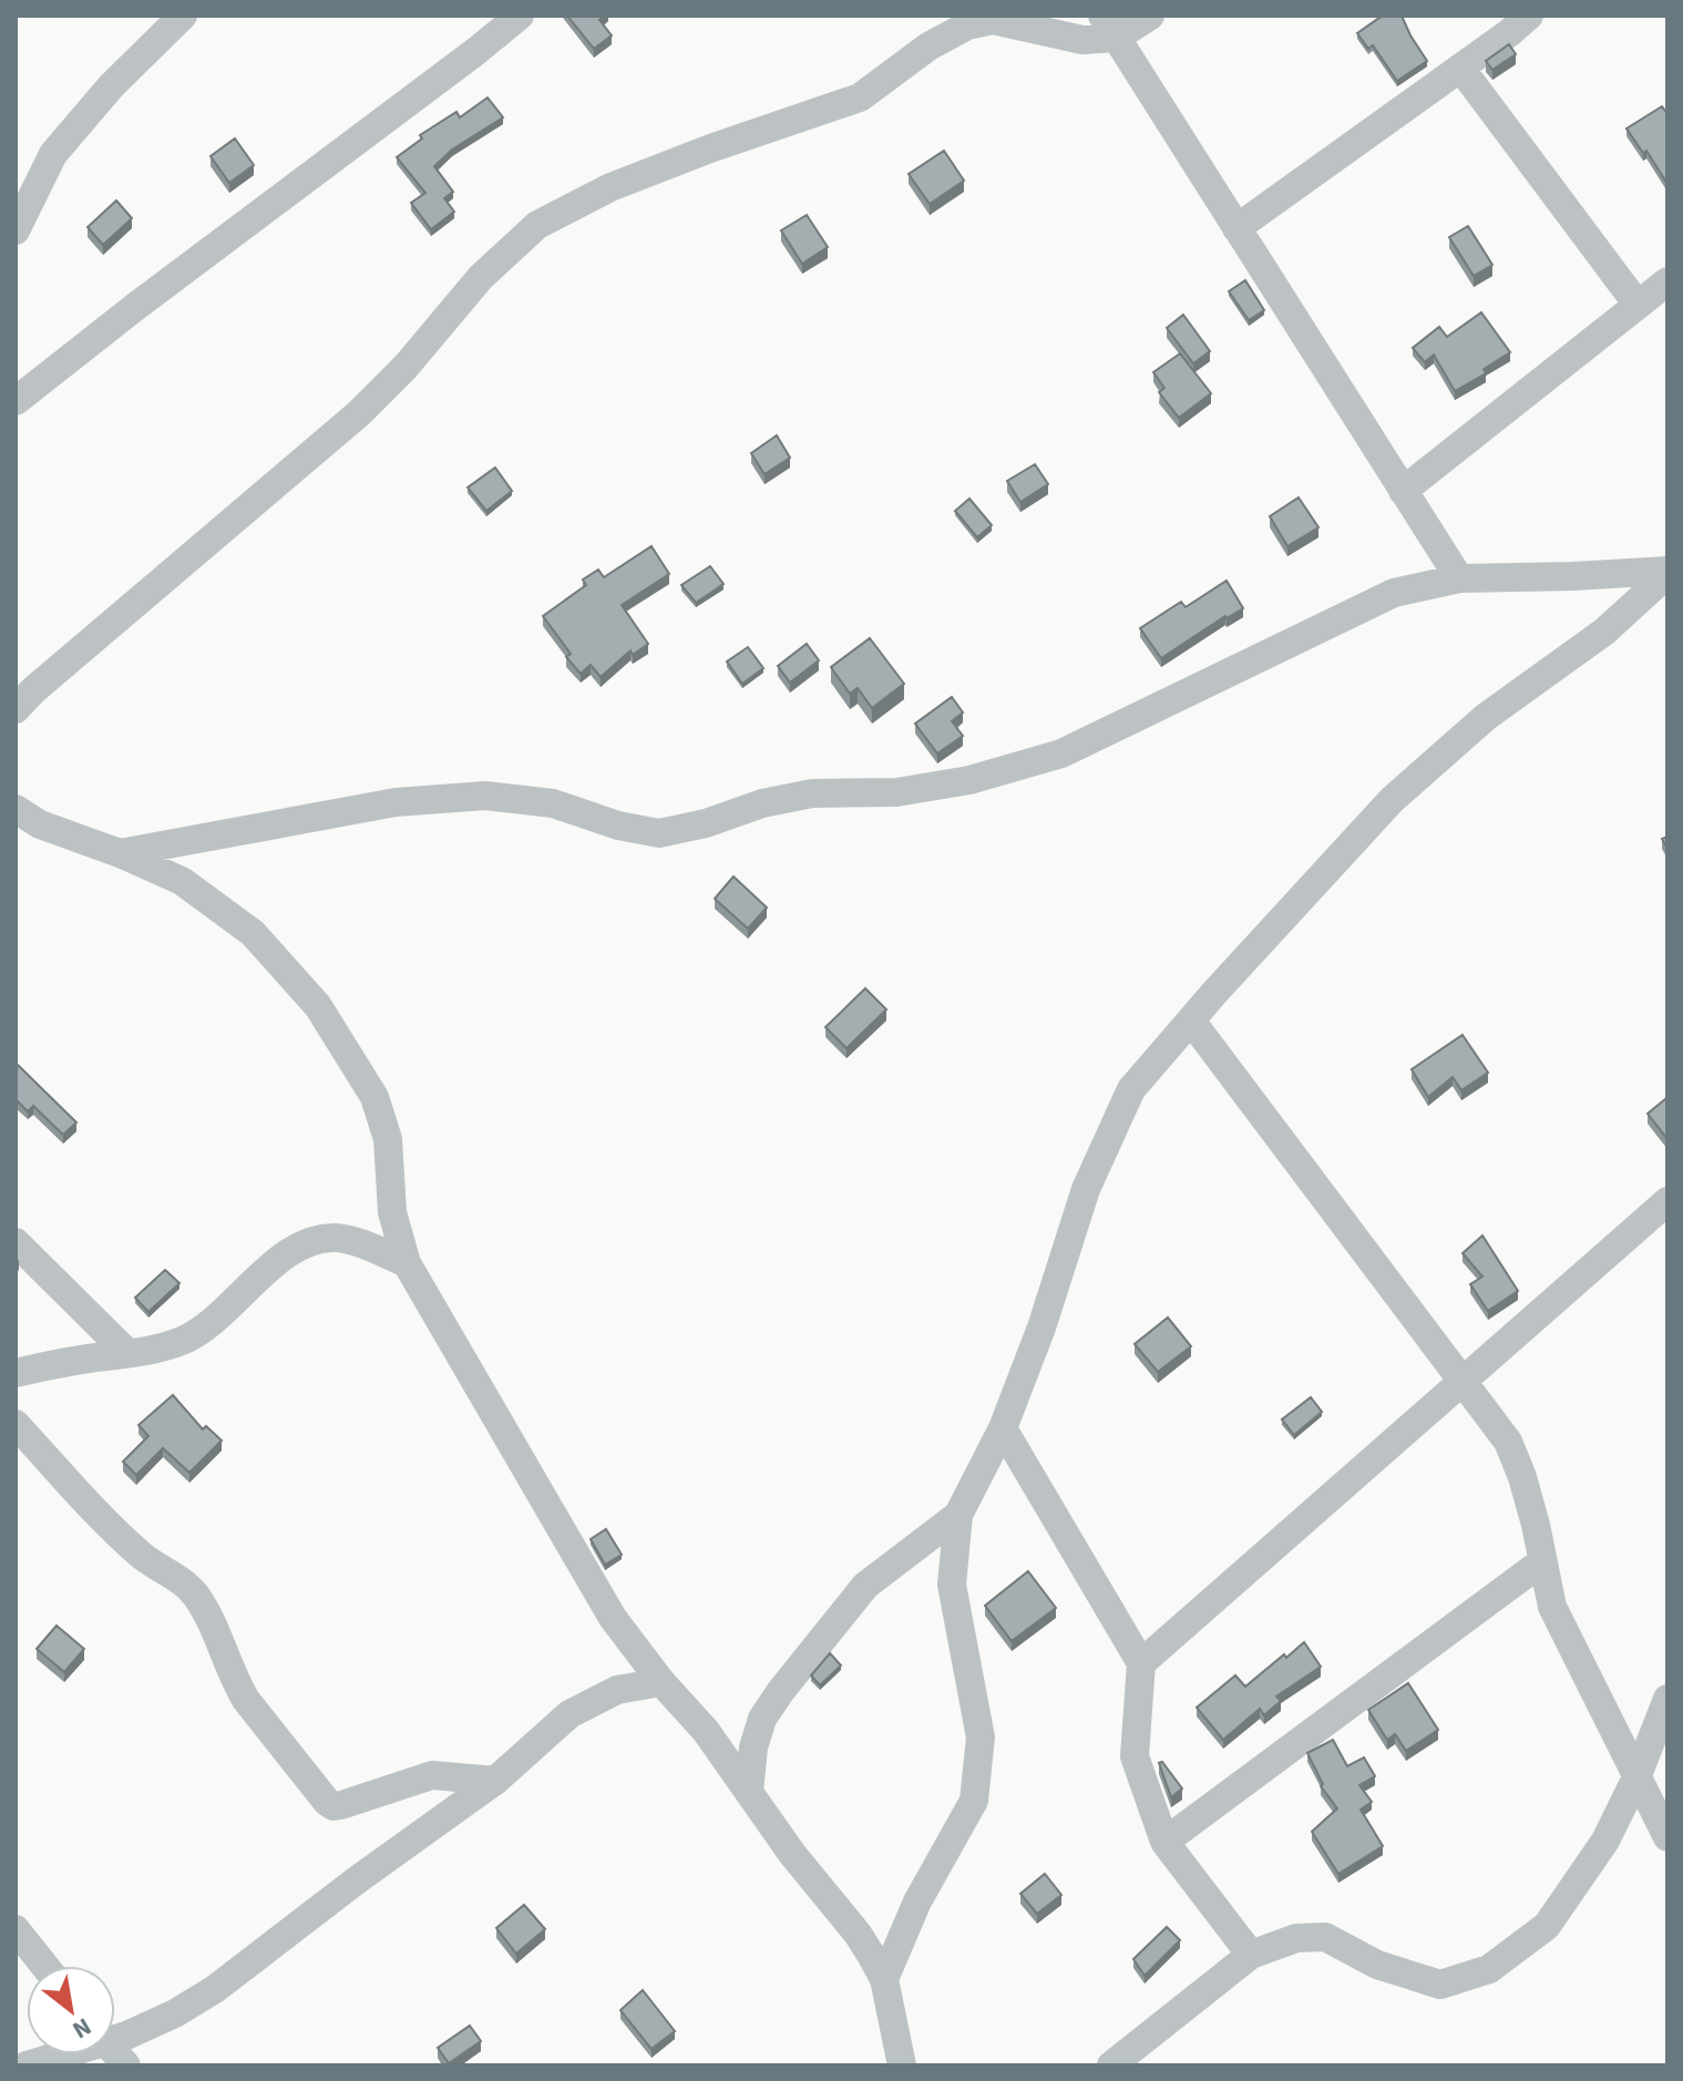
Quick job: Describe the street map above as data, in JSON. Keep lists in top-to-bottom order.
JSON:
{
  "north": "bottom right"
}
